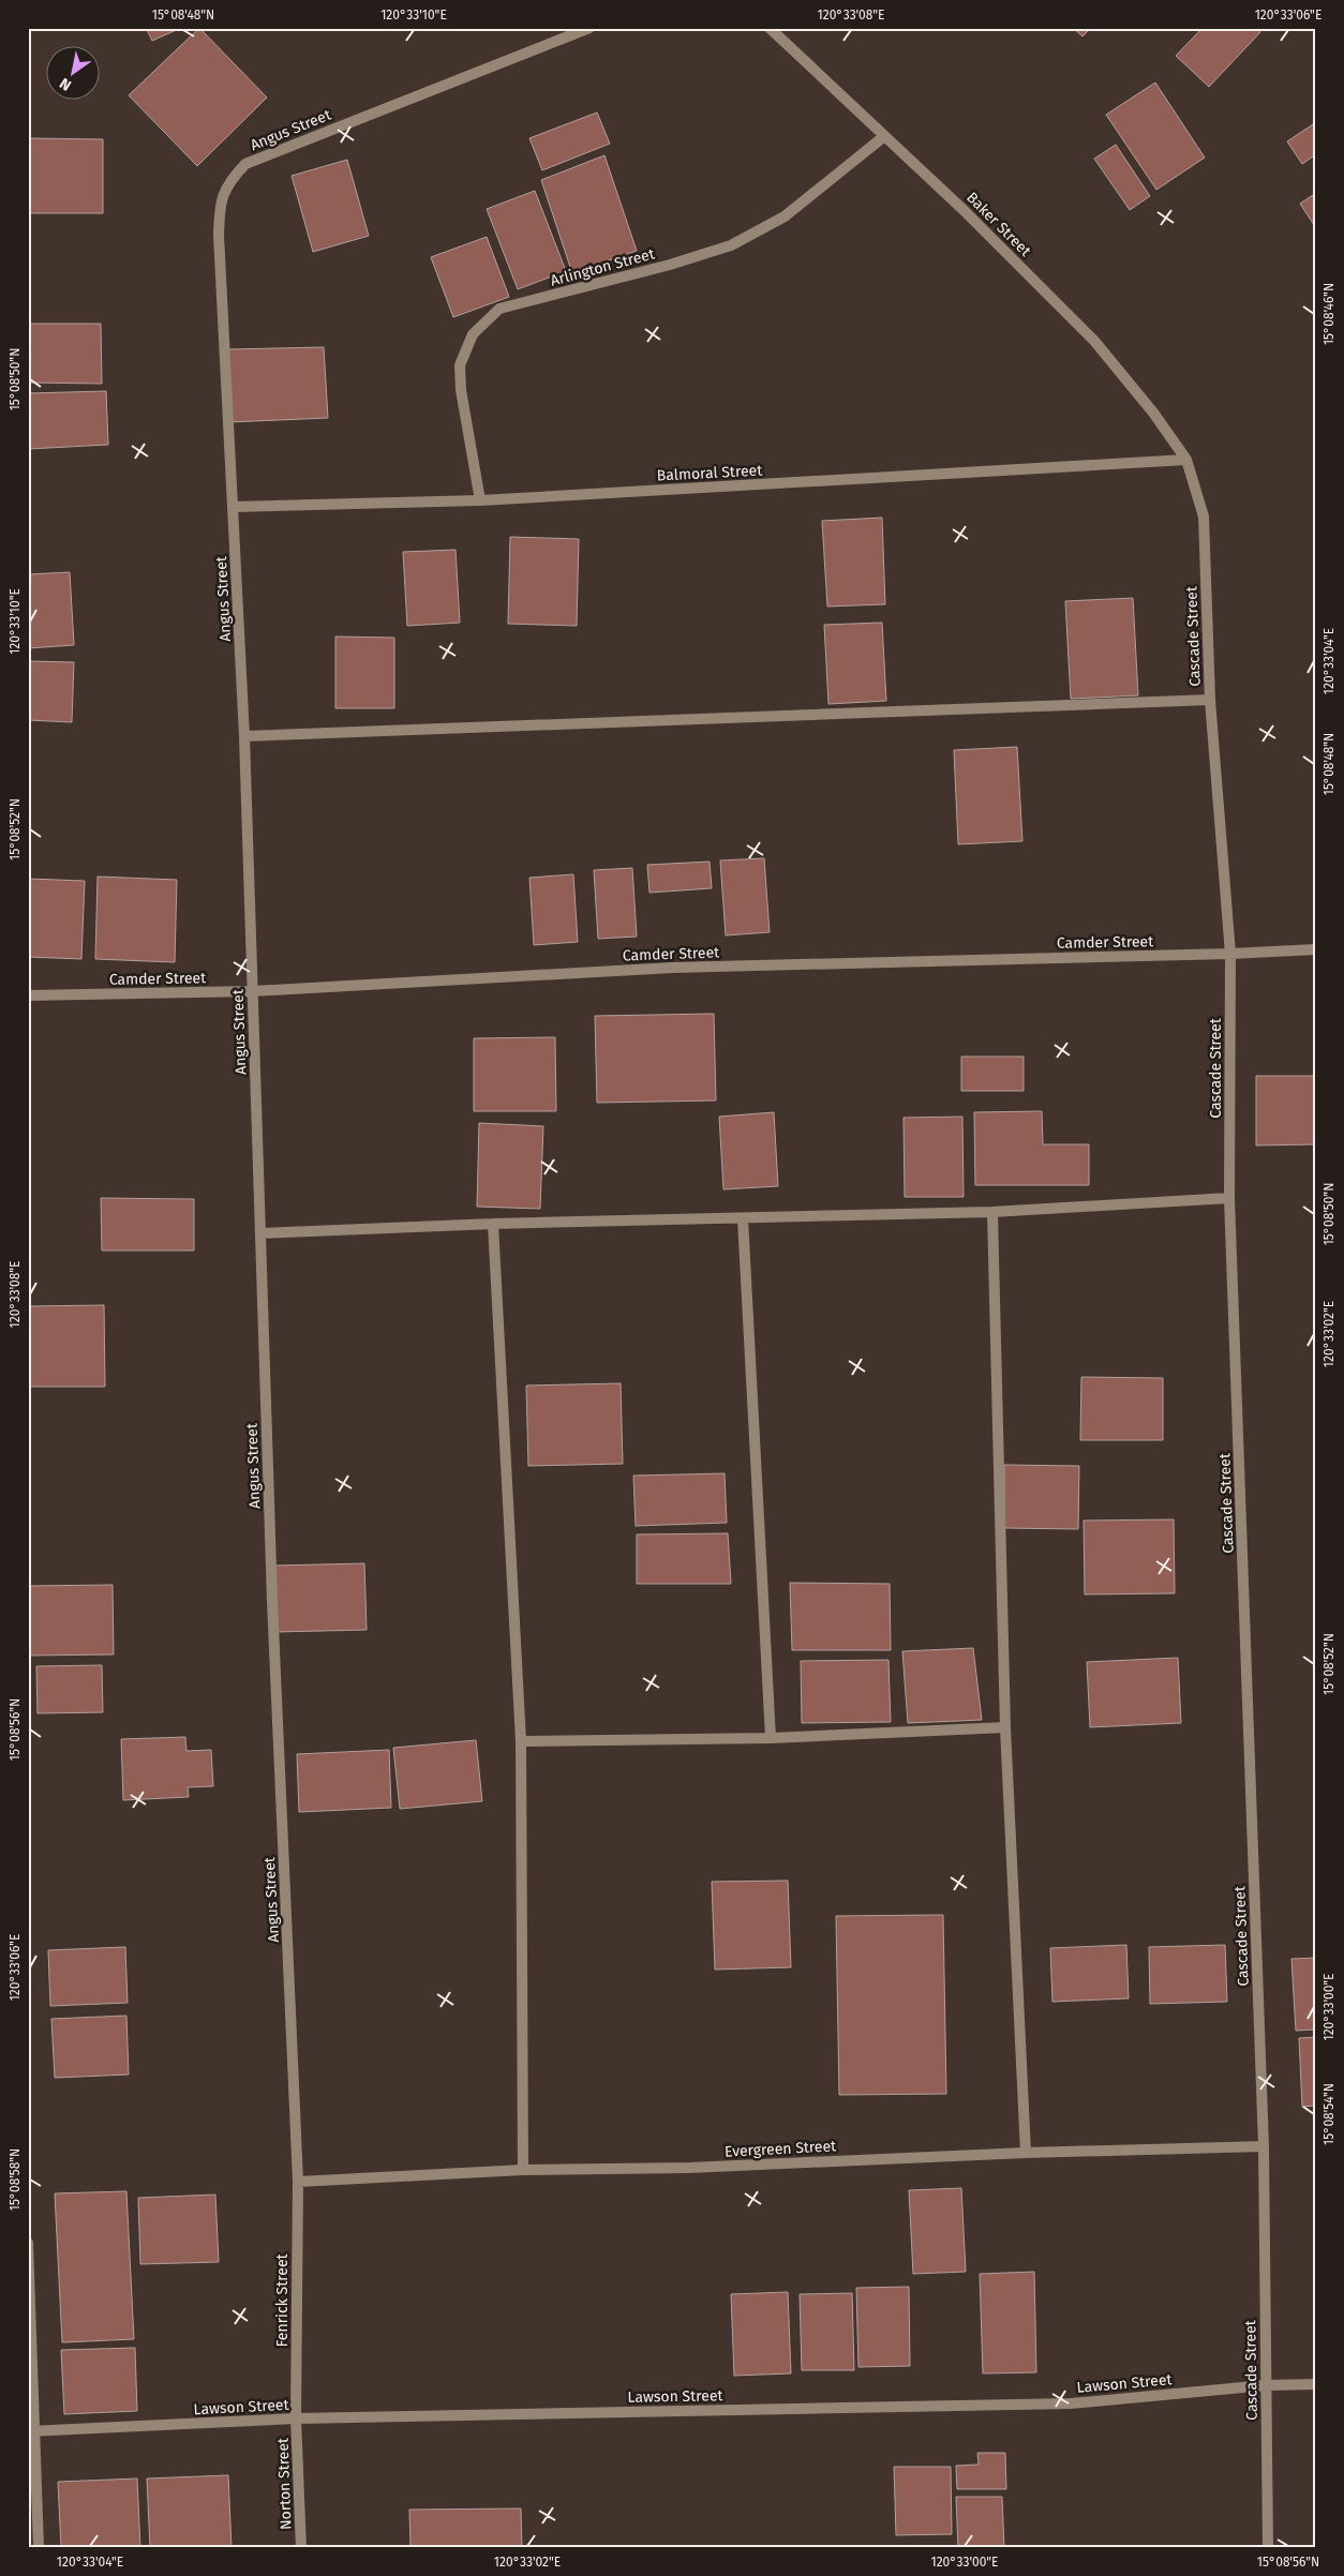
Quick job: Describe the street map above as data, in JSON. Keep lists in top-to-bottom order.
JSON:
{
  "streets": {
    "street": [
      "Angus Street",
      "Baker Street",
      "Arlington Street",
      "Balmoral Street",
      "Cascade Street",
      "Camder Street",
      "Evergreen Street",
      "Fenrick Street",
      "Lawson Street",
      "Norton Street"
    ]
  },
  "crossings": [
    ["Angus Street", "Balmoral Street"],
    ["Angus Street", "Camder Street"],
    ["Angus Street", "Evergreen Street"],
    ["Angus Street", "Fenrick Street"],
    ["Baker Street", "Arlington Street"],
    ["Baker Street", "Balmoral Street"],
    ["Baker Street", "Cascade Street"],
    ["Arlington Street", "Balmoral Street"],
    ["Balmoral Street", "Cascade Street"],
    ["Cascade Street", "Camder Street"],
    ["Cascade Street", "Evergreen Street"],
    ["Cascade Street", "Lawson Street"],
    ["Evergreen Street", "Fenrick Street"],
    ["Fenrick Street", "Lawson Street"],
    ["Fenrick Street", "Norton Street"],
    ["Lawson Street", "Norton Street"]
  ],
  "north": "bottom left",
  "coordinates": [
    "15°08'48\"N",
    "120°33'10\"E",
    "120°33'08\"E",
    "120°33'06\"E",
    "15°08'46\"N",
    "15°08'50\"N",
    "120°33'04\"E",
    "15°08'52\"N",
    "120°33'02\"E",
    "15°08'56\"N",
    "120°33'00\"E",
    "15°08'54\"N",
    "15°08'58\"N"
  ]
}
